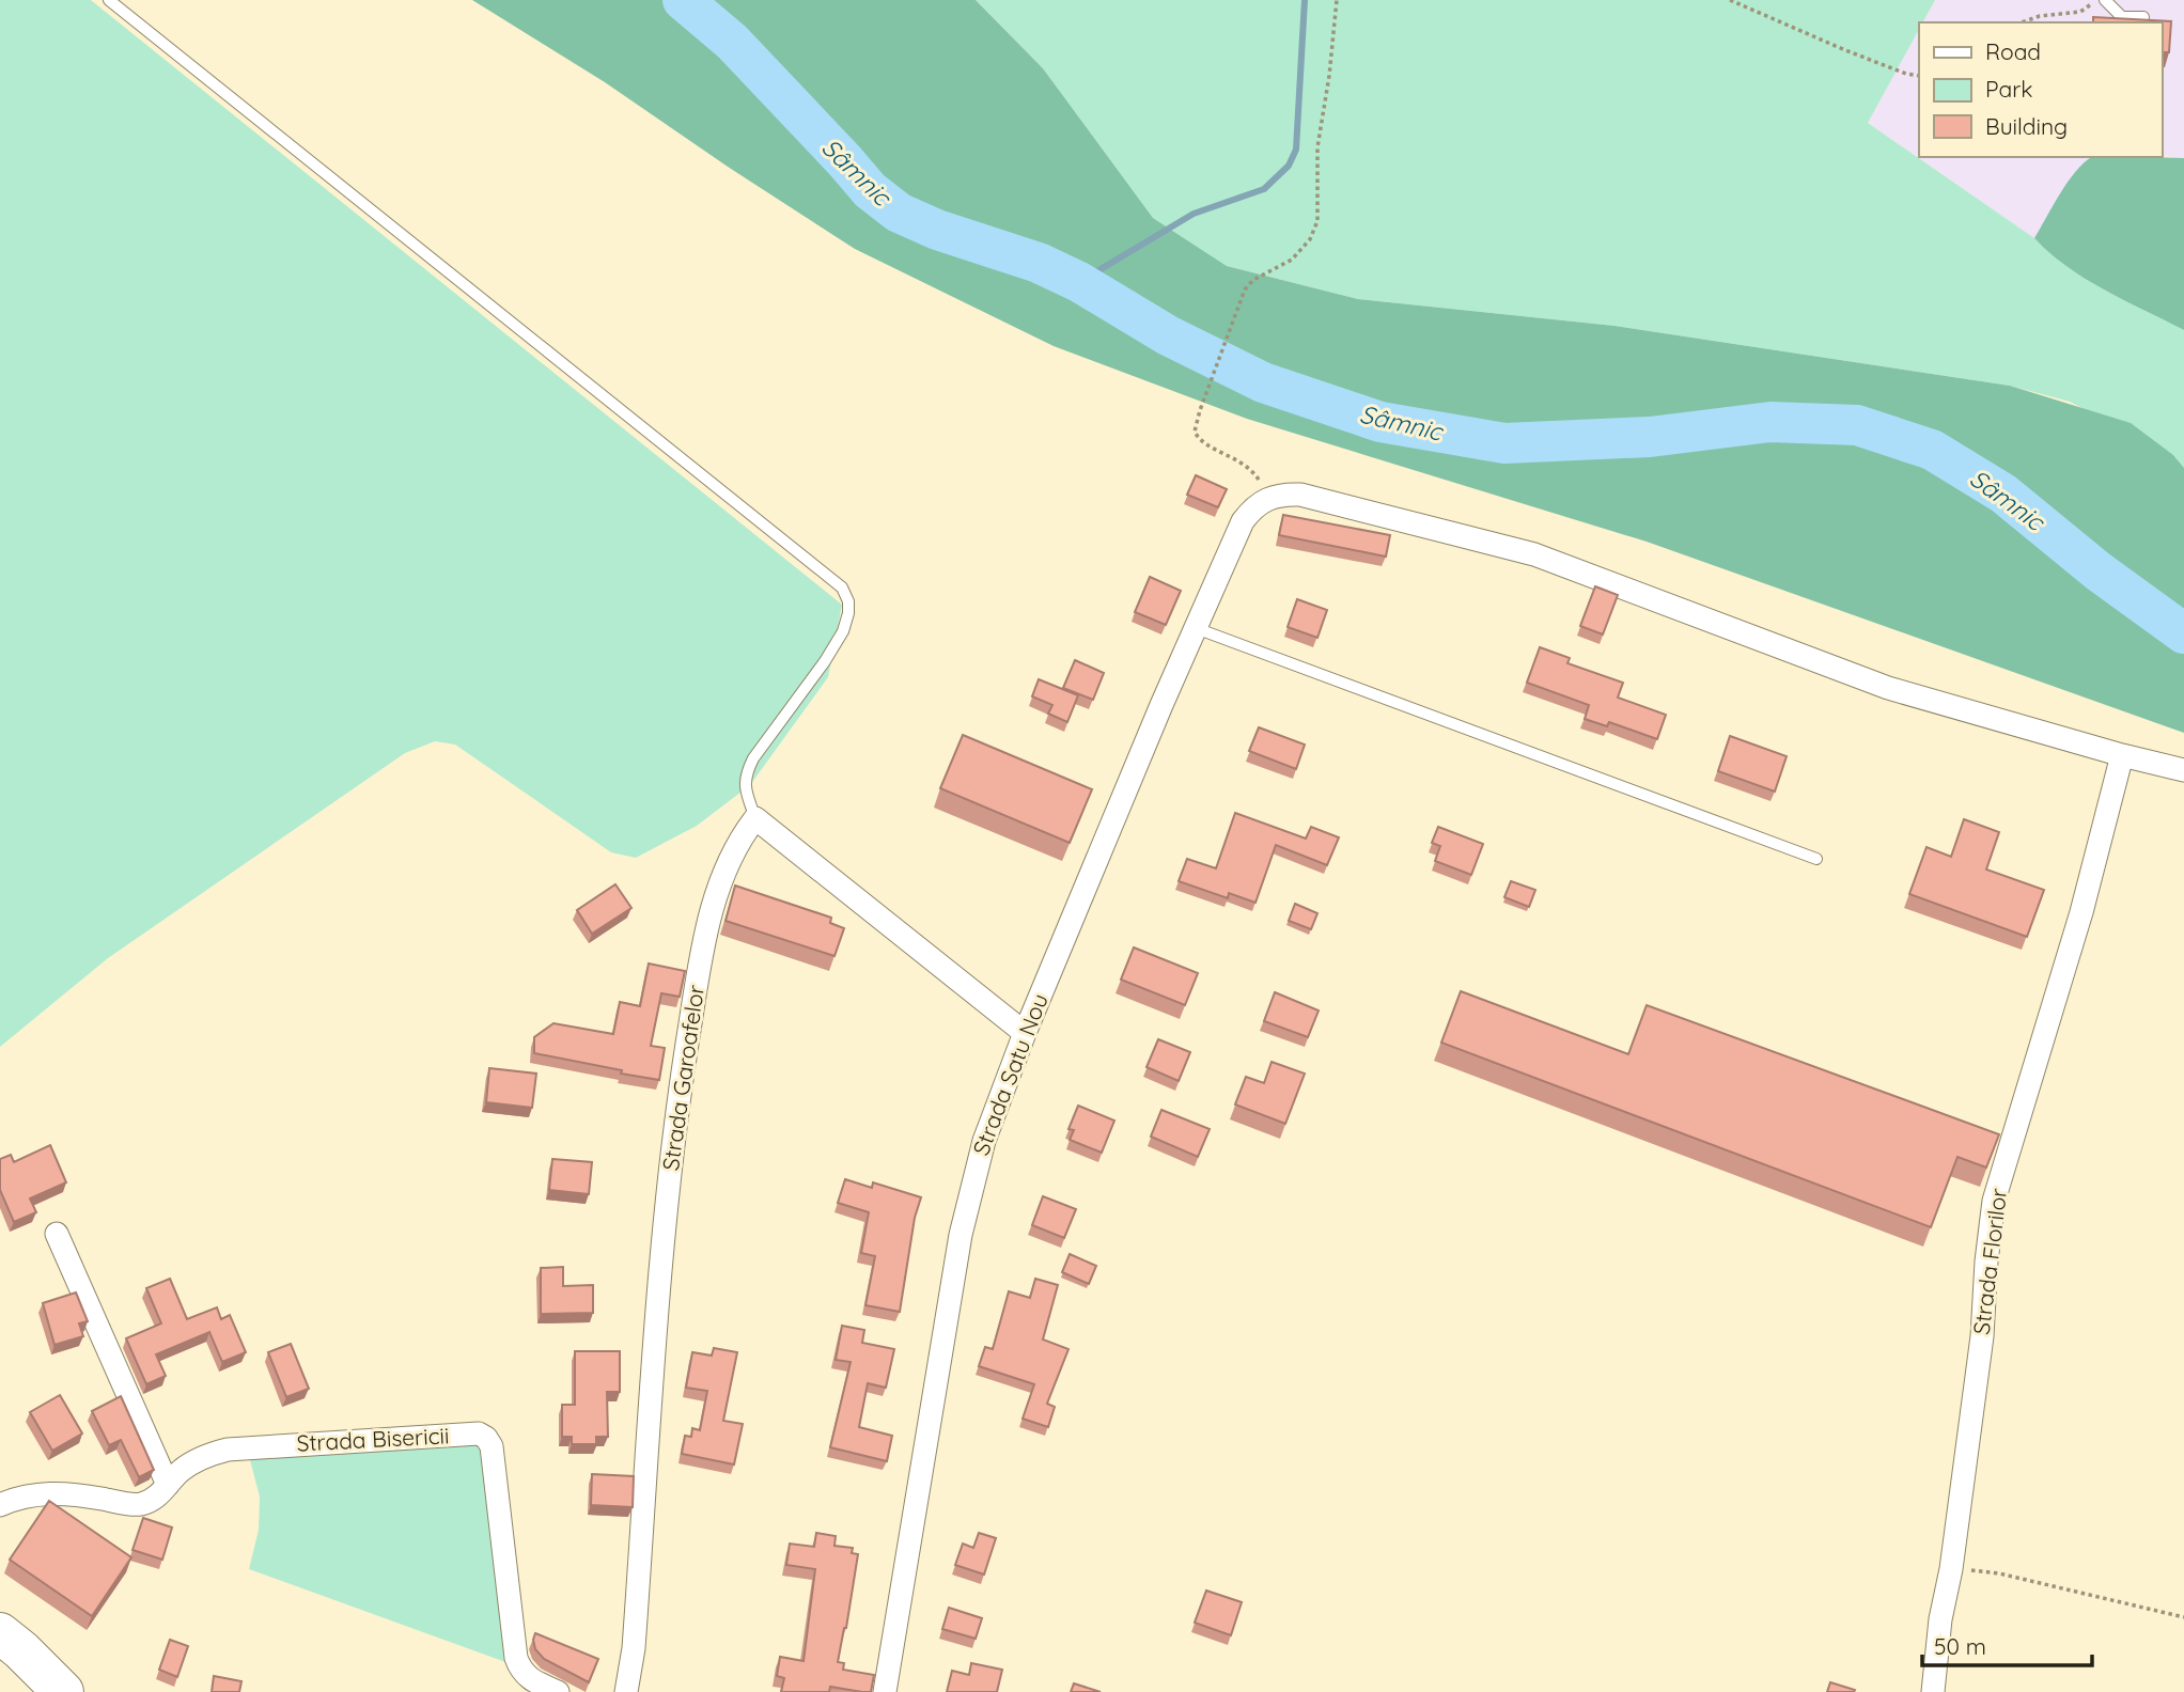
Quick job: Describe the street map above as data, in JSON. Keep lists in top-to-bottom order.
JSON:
{
  "streets": {
    "street": [
      "Strada Satu Nou",
      "Strada Garoafelor",
      "Strada Florilor",
      "Strada Bisericii"
    ]
  },
  "water": ["Sâmnic"],
  "legend": ["Road", "Park", "Building"],
  "scale_bar": "50 m"
}
